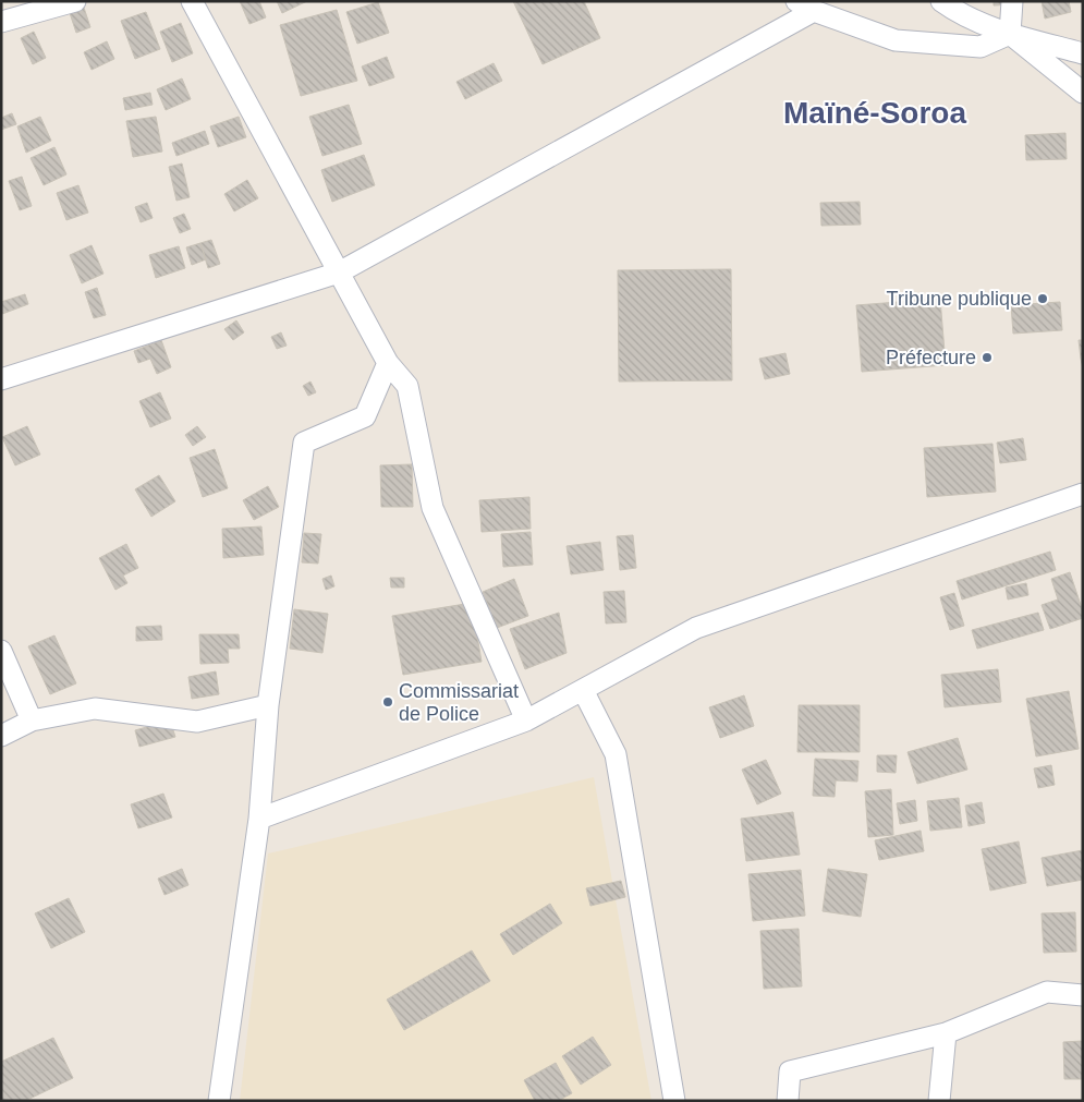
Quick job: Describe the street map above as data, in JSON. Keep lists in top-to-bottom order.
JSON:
{
  "districts": ["Maïné-Soroa"],
  "places": ["Tribune publique", "Préfecture", "Commissariat de Police"]
}
